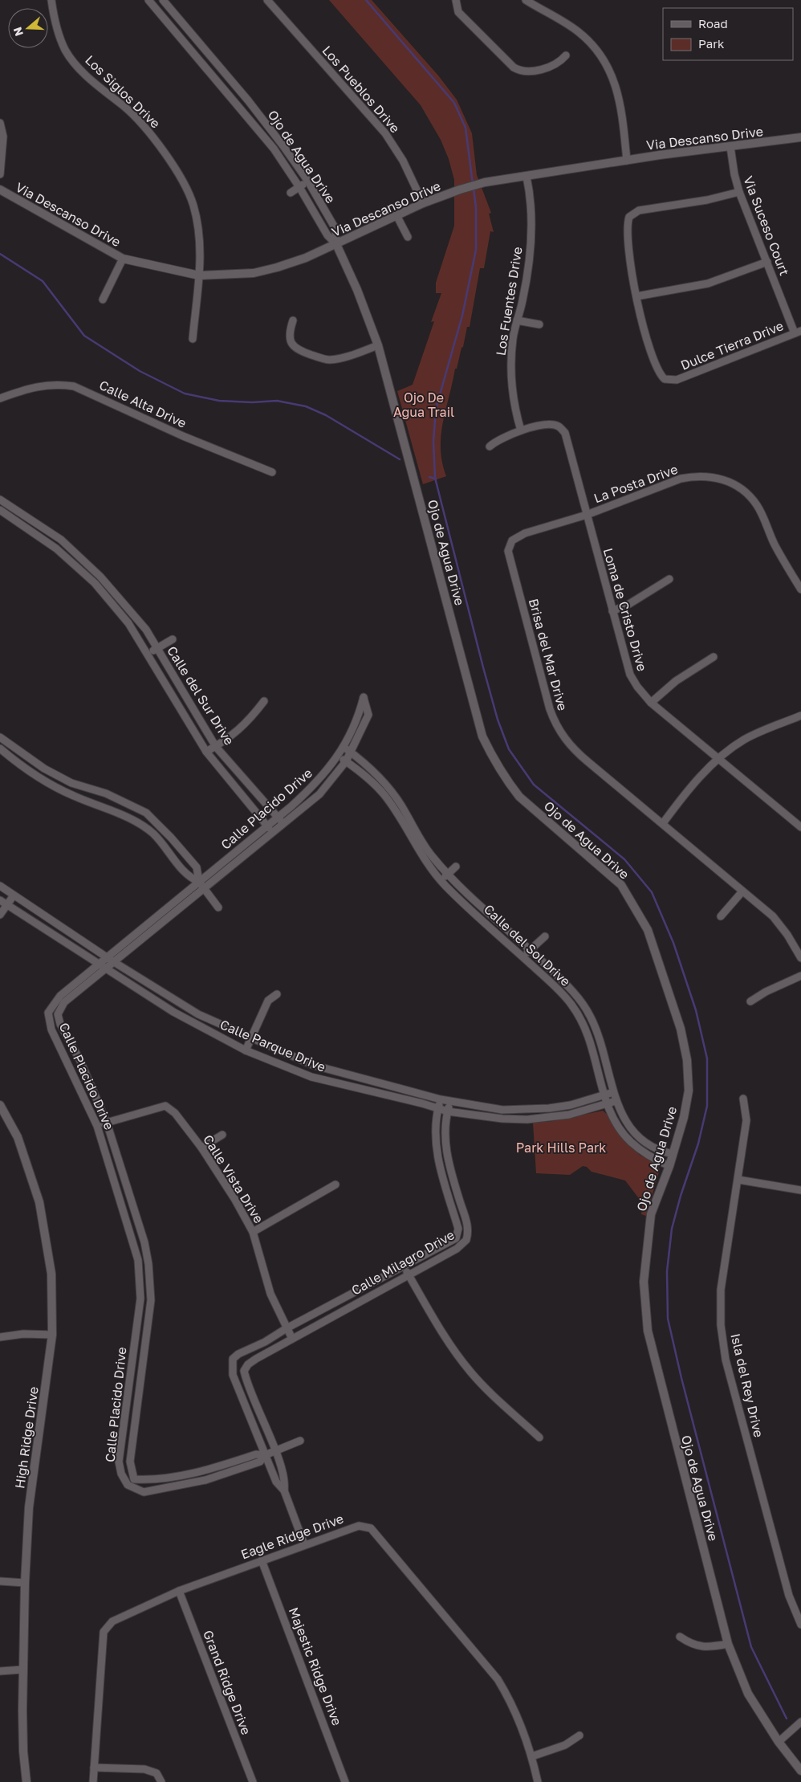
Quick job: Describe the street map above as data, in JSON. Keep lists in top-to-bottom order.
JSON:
{
  "streets": {
    "street": [
      "Los Pueblos Drive",
      "Los Siglos Drive",
      "Via Descanso Drive",
      "Ojo de Agua Drive",
      "Via Suceso Court",
      "Los Fuentes Drive",
      "Dulce Tierra Drive",
      "Calle Alta Drive",
      "La Posta Drive",
      "Loma de Cristo Drive",
      "Brisa del Mar Drive",
      "Calle del Sur Drive",
      "Calle Placido Drive",
      "Calle del Sol Drive",
      "Calle Parque Drive",
      "Calle Vista Drive",
      "Calle Milagro Drive",
      "Isla del Rey Drive",
      "High Ridge Drive",
      "Eagle Ridge Drive",
      "Majestic Ridge Drive",
      "Grand Ridge Drive"
    ]
  },
  "crossings": [
    ["Los Pueblos Drive", "Via Descanso Drive"],
    ["Los Siglos Drive", "Via Descanso Drive"],
    ["Via Descanso Drive", "Ojo de Agua Drive"],
    ["Via Descanso Drive", "Via Suceso Court"],
    ["Via Descanso Drive", "Los Fuentes Drive"],
    ["Ojo de Agua Drive", "Calle del Sol Drive"],
    ["Via Suceso Court", "Dulce Tierra Drive"],
    ["Los Fuentes Drive", "Loma de Cristo Drive"],
    ["La Posta Drive", "Loma de Cristo Drive"],
    ["La Posta Drive", "Brisa del Mar Drive"],
    ["Loma de Cristo Drive", "Brisa del Mar Drive"],
    ["Calle del Sur Drive", "Calle Placido Drive"],
    ["Calle Placido Drive", "Calle del Sol Drive"],
    ["Calle Placido Drive", "Calle Parque Drive"],
    ["Calle Placido Drive", "Calle Vista Drive"],
    ["Calle del Sol Drive", "Calle Parque Drive"],
    ["Calle Parque Drive", "Calle Milagro Drive"],
    ["Calle Vista Drive", "Calle Milagro Drive"],
    ["Eagle Ridge Drive", "Majestic Ridge Drive"],
    ["Eagle Ridge Drive", "Grand Ridge Drive"]
  ],
  "parks": ["Ojo De Agua Trail", "Park Hills Park"],
  "legend": ["Road", "Park"],
  "north": "left"
}
